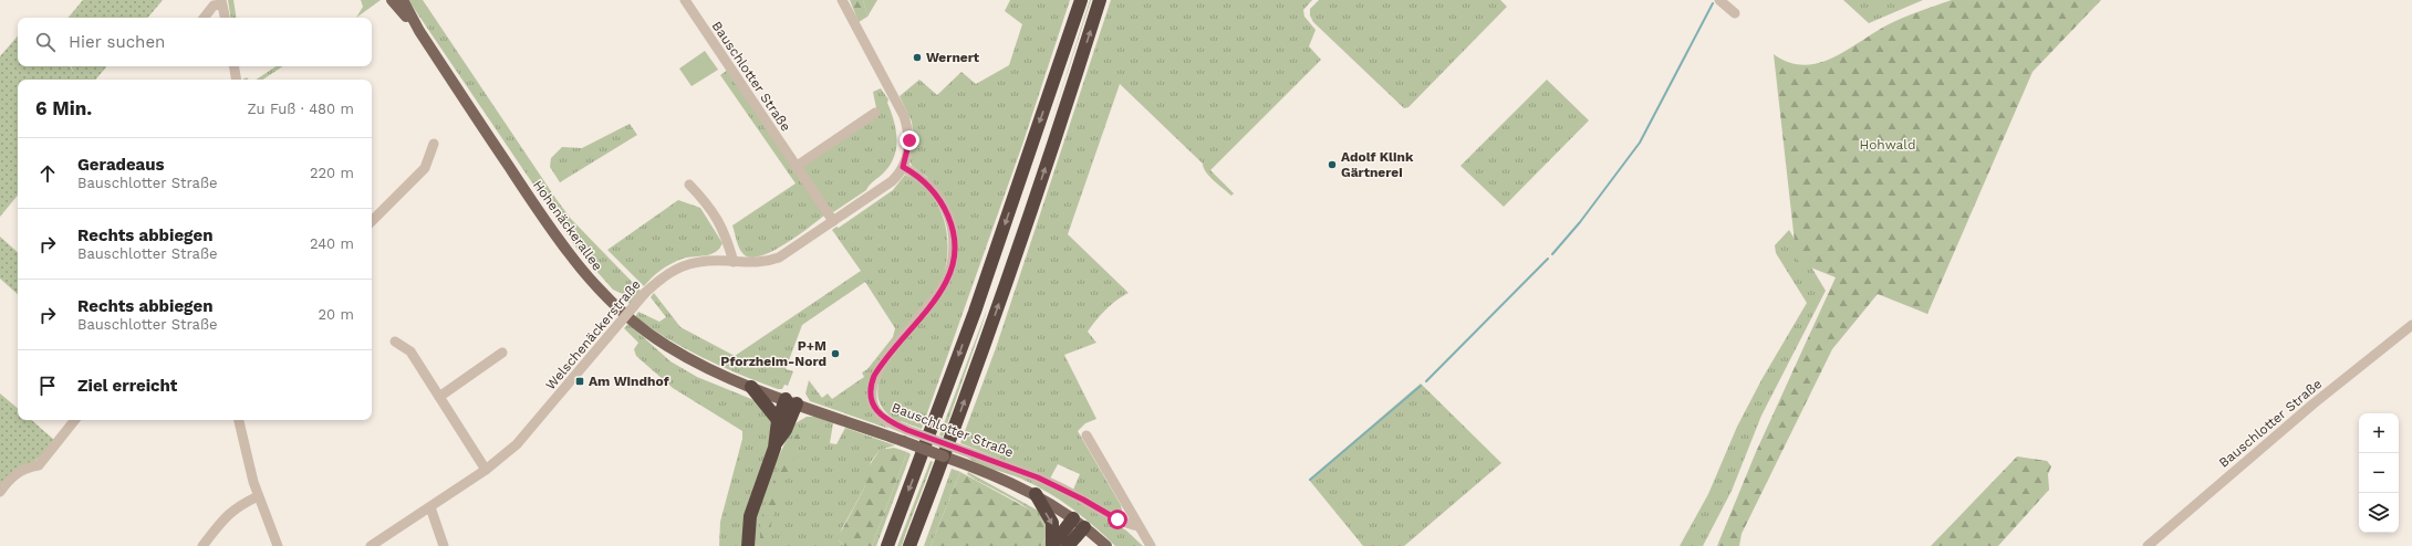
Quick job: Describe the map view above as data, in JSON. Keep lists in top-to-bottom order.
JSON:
{
  "streets": {
    "main road": ["Hohenäckerallee"],
    "street": ["Bauschlotter Straße", "Welschenäckerstraße"]
  },
  "crossings": [
    ["Bauschlotter Straße", "Welschenäckerstraße"]
  ],
  "parks": ["Hohwald"],
  "places": {
    "other": ["Wernert", "Adolf Klink Gärtnerei", "P+M Pforzheim-Nord"],
    "transit": ["Am Windhof"]
  },
  "page": {
    "search": "Hier suchen",
    "heading": ["6 Min.", "Zu Fuß · 480 m"],
    "list": [
      ["Geradeaus", "Bauschlotter Straße", "220 m"],
      ["Rechts abbiegen", "Bauschlotter Straße", "240 m"],
      ["Rechts abbiegen", "Bauschlotter Straße", "20 m"],
      "Ziel erreicht"
    ],
    "map_buttons": ["+", "−"]
  }
}
